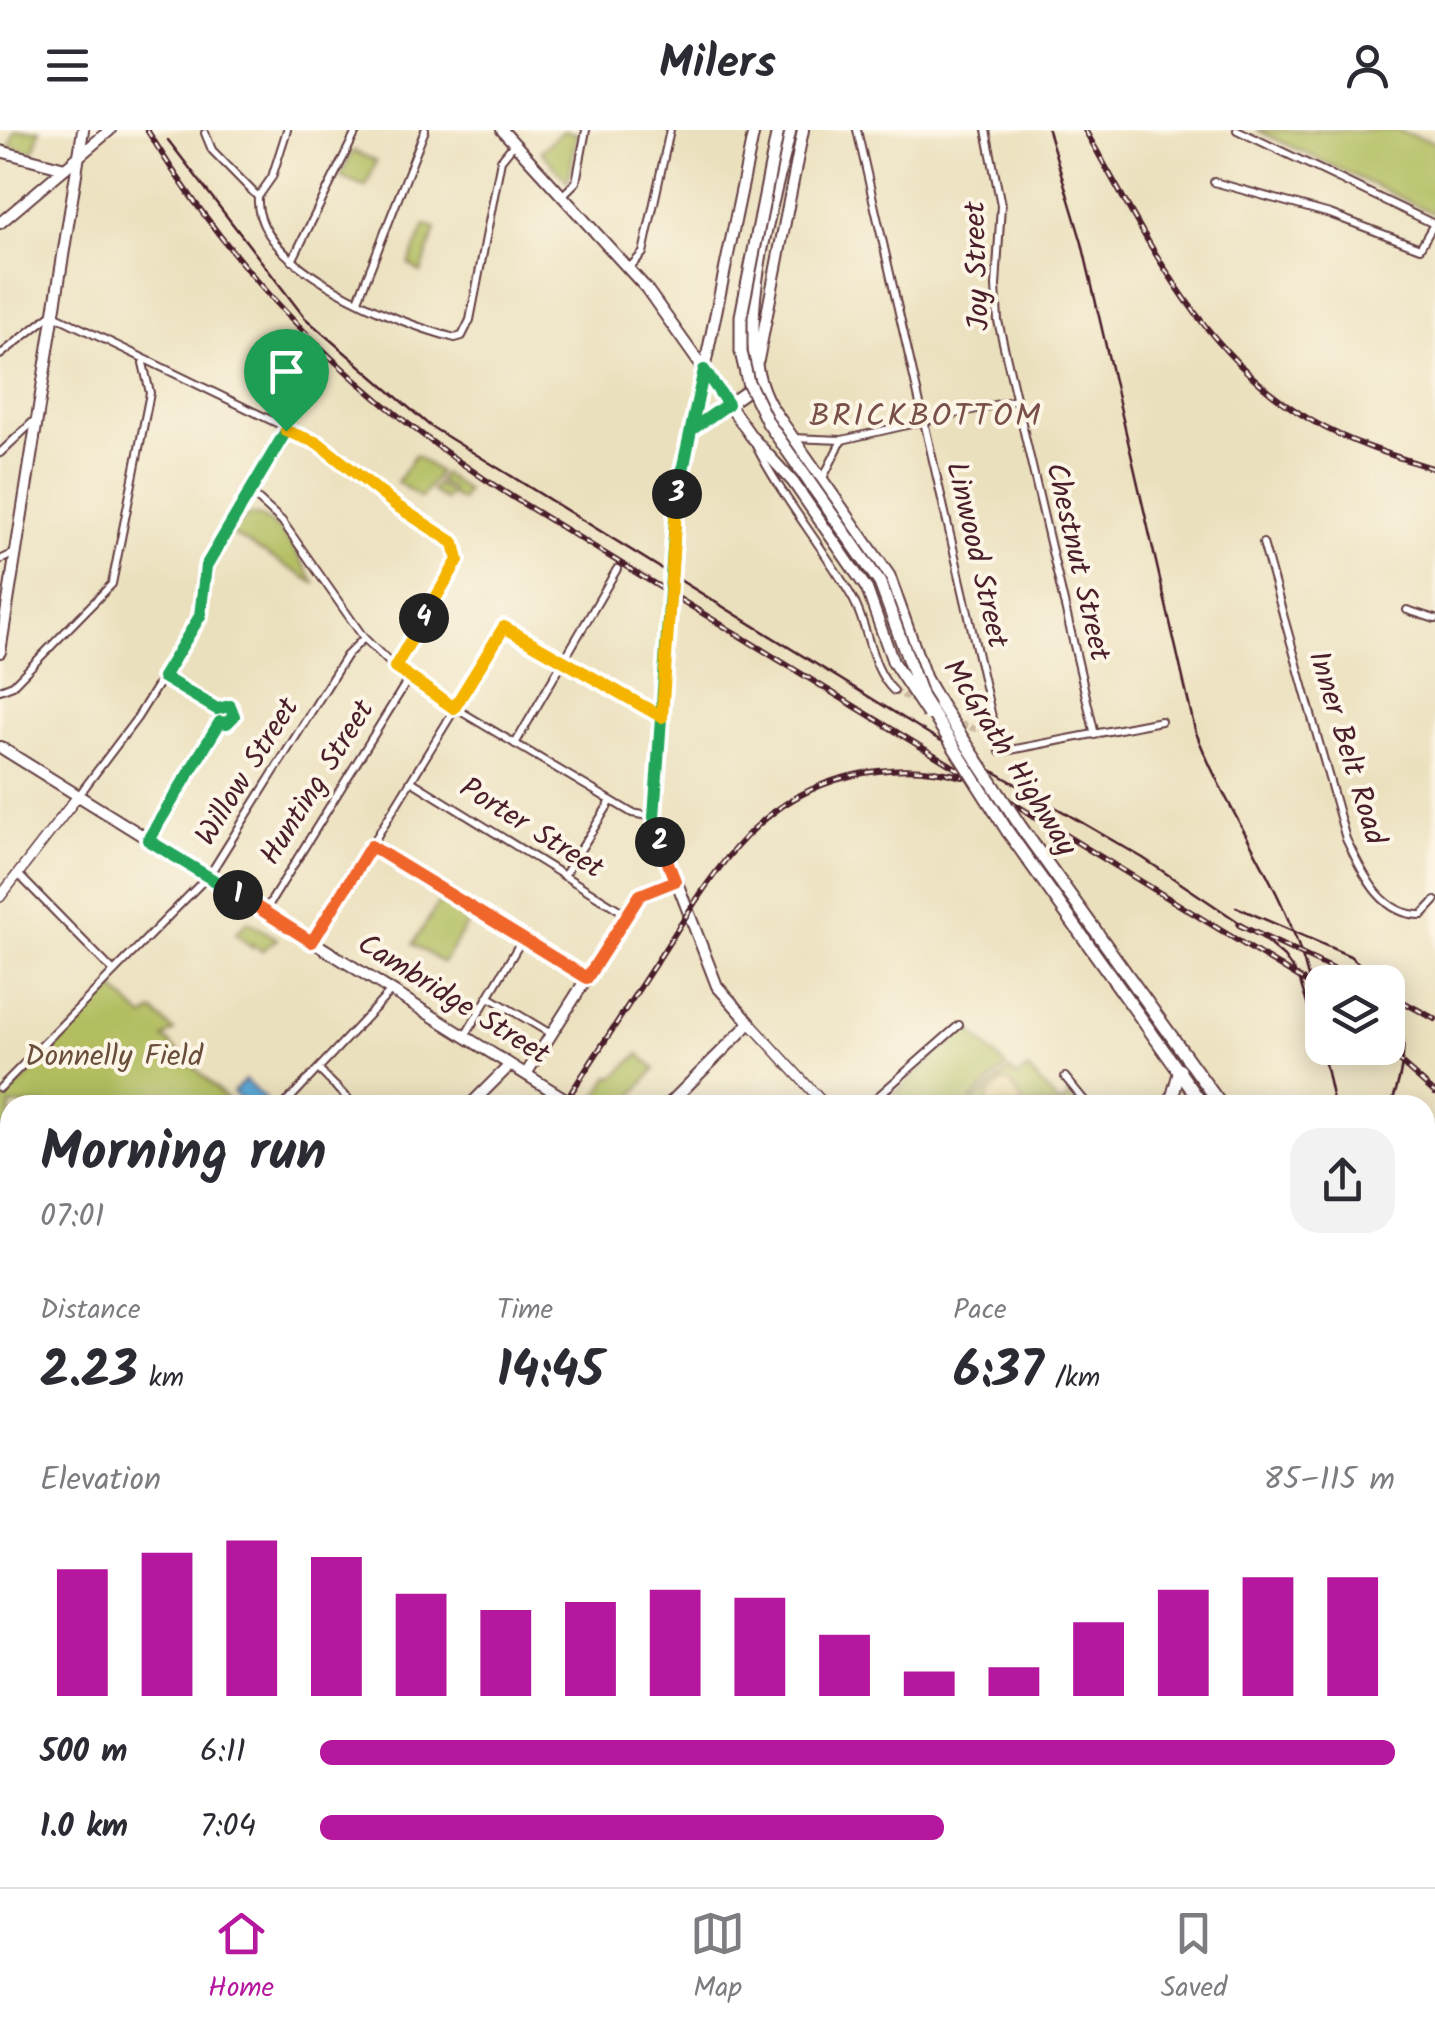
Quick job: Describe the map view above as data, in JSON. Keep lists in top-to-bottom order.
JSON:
{
  "streets": {
    "highway": ["McGrath Highway"],
    "main road": ["Cambridge Street"],
    "street": [
      "Joy Street",
      "Linwood Street",
      "Chestnut Street",
      "Inner Belt Road",
      "Willow Street",
      "Hunting Street",
      "Porter Street"
    ]
  },
  "crossings": [
    ["Joy Street", "Chestnut Street"],
    ["Linwood Street", "Chestnut Street"],
    ["Willow Street", "Cambridge Street"],
    ["Hunting Street", "Cambridge Street"]
  ],
  "districts": ["BRICKBOTTOM"],
  "parks": ["Donnelly Field"],
  "page": {
    "header": "Milers",
    "pins": [
      "3",
      "4",
      "2",
      "1"
    ],
    "heading": ["Morning run", "07:01"],
    "stats": [
      ["Distance", "2.23 km"],
      ["Time", "14:45"],
      ["Pace", "6:37 /km"]
    ],
    "chart": ["Elevation", "85–115 m"],
    "list": [
      {
        "name": "500 m",
        "note": "6:11"
      },
      {
        "name": "1.0 km",
        "note": "7:04"
      }
    ],
    "tabs": ["Home", "Map", "Saved"]
  }
}
